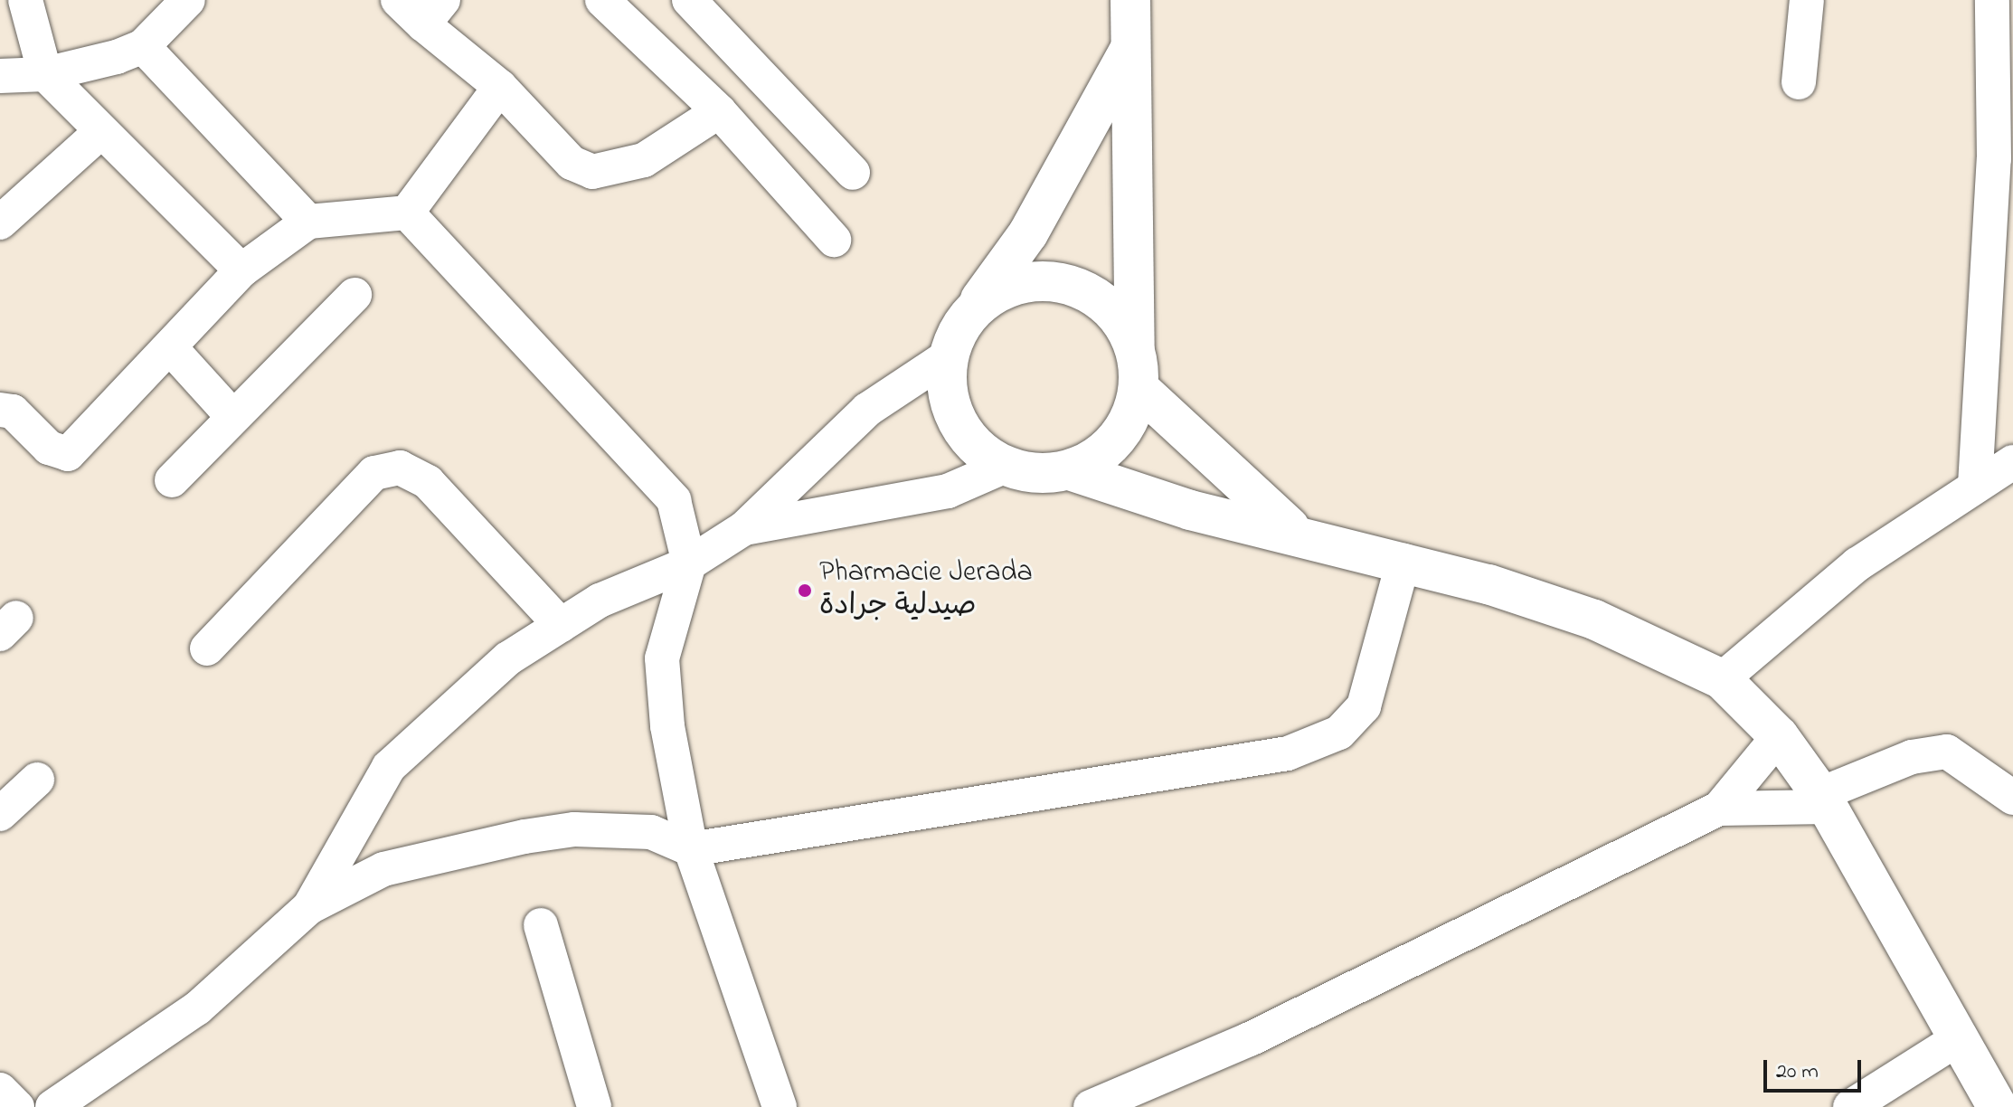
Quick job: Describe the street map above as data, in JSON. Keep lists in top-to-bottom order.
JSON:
{
  "places": ["Pharmacie Jerada صيدلية جرادة"],
  "scale_bar": "20 m"
}
